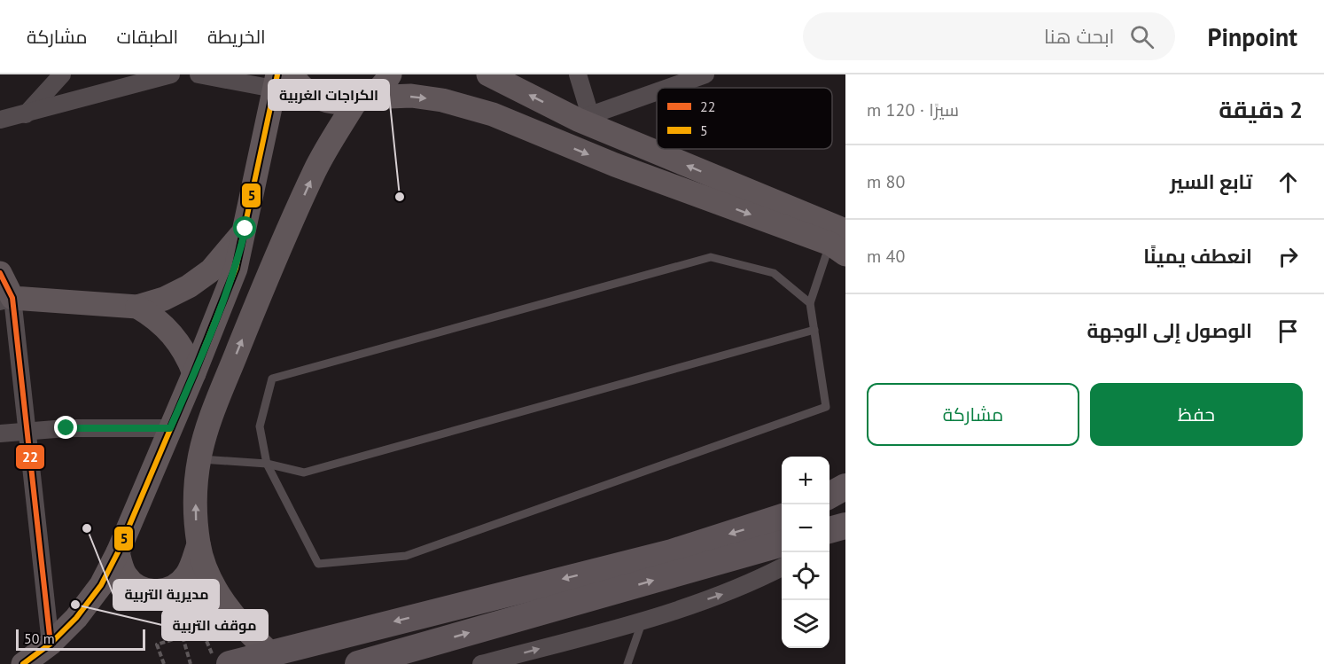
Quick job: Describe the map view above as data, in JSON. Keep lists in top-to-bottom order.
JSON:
{
  "places": ["الكراجات الغربية", "مديرية التربية", "موقف التربية"],
  "lines": ["transit line 5", "transit line 22"],
  "legend": ["22", "5"],
  "scale_bar": "50 m",
  "page": {
    "header": "Pinpoint",
    "search": "ابحث هنا",
    "nav": ["الخريطة", "الطبقات", "مشاركة"],
    "heading": ["2 دقيقة", "سيرًا · 120 m"],
    "list": [
      ["تابع السير", "80 m"],
      ["انعطف يمينًا", "40 m"],
      "الوصول إلى الوجهة"
    ],
    "buttons": ["حفظ", "مشاركة"],
    "map_buttons": ["+", "−"],
    "scale": "50 m"
  }
}
